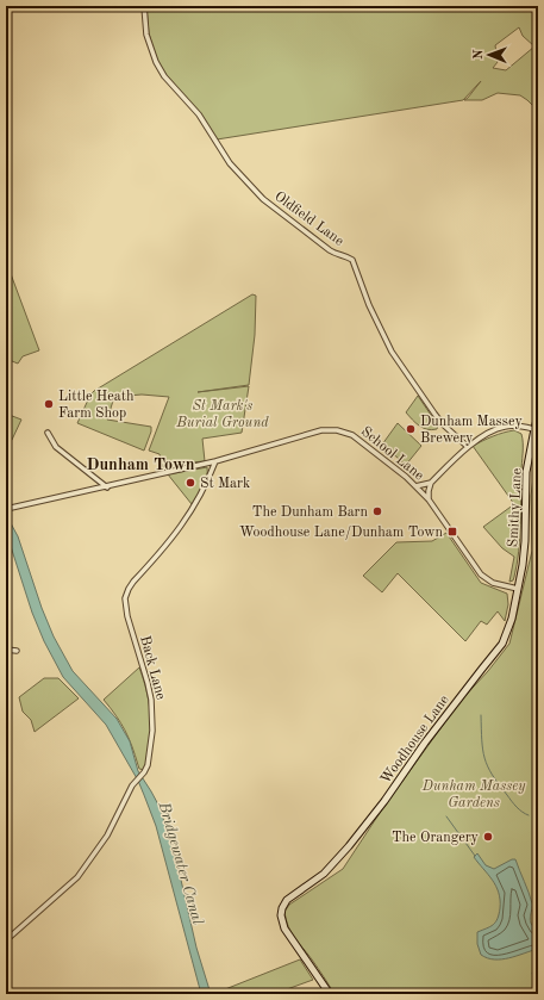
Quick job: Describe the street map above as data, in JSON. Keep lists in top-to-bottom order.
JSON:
{
  "streets": {
    "main road": ["Smithy Lane", "Woodhouse Lane"],
    "street": ["Oldfield Lane", "School Lane", "Back Lane"]
  },
  "crossings": [
    ["School Lane", "Back Lane"],
    ["Smithy Lane", "Woodhouse Lane"]
  ],
  "districts": ["Dunham Town"],
  "water": ["Bridgewater Canal"],
  "parks": ["St Mark's Burial Ground", "Dunham Massey Gardens"],
  "places": {
    "other": [
      "Little Heath Farm Shop",
      "Dunham Massey Brewery",
      "St Mark",
      "The Dunham Barn",
      "The Orangery"
    ],
    "transit": ["Woodhouse Lane/Dunham Town"]
  },
  "north": "left"
}
